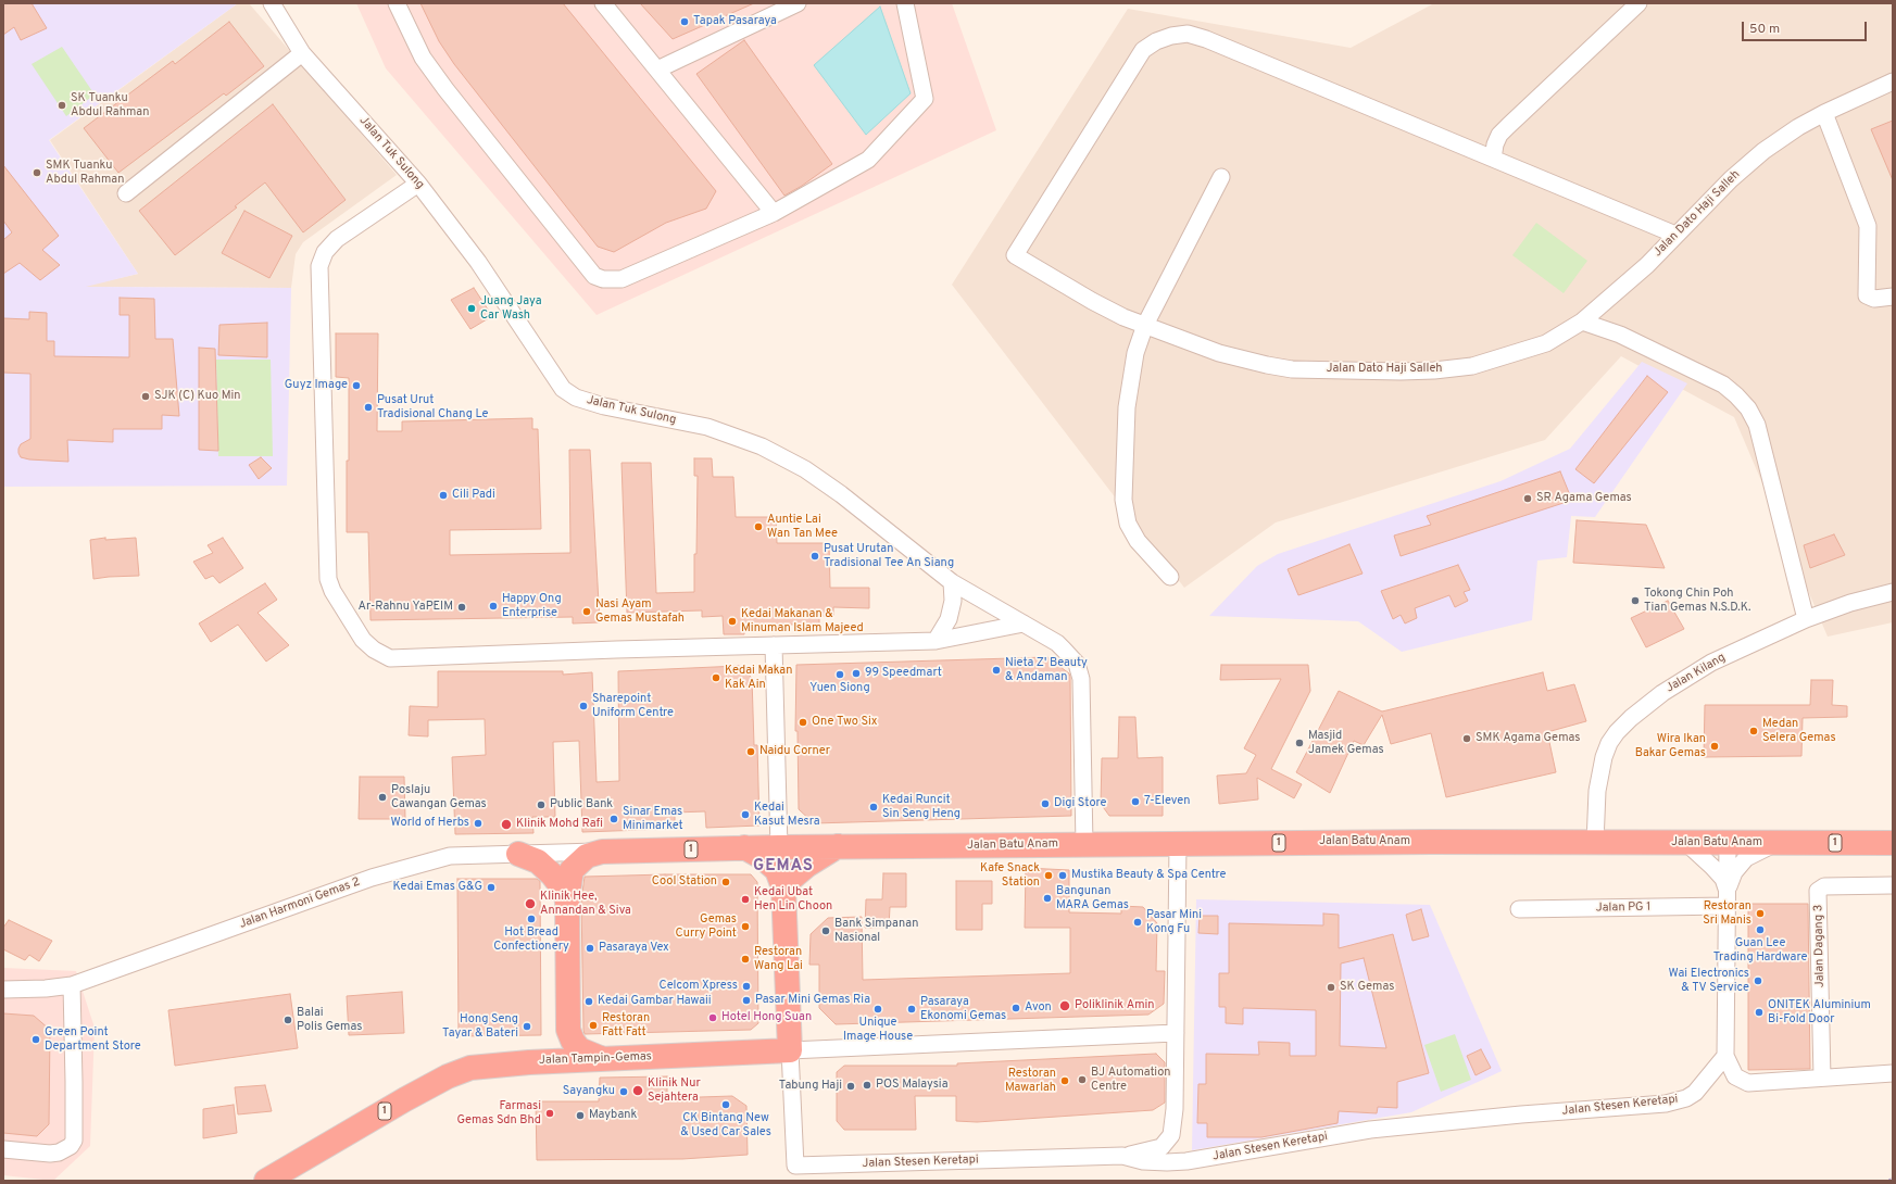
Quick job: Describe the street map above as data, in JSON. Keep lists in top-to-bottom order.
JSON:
{
  "streets": {
    "highway": ["Jalan Batu Anam", "1", "Jalan Tampin-Gemas"],
    "street": [
      "Jalan Tuk Sulong",
      "Jalan Dato Haji Salleh",
      "Jalan Kilang",
      "Jalan Harmoni Gemas 2",
      "Jalan PG 1",
      "Jalan Dagang 3",
      "Jalan Stesen Keretapi"
    ]
  },
  "crossings": [
    ["Jalan Tuk Sulong", "Jalan Batu Anam"],
    ["Jalan Kilang", "Jalan Batu Anam"],
    ["Jalan Batu Anam", "1"],
    ["1", "Jalan Harmoni Gemas 2"],
    ["1", "Jalan Tampin-Gemas"],
    ["Jalan Tampin-Gemas", "Jalan Stesen Keretapi"]
  ],
  "districts": ["GEMAS"],
  "places": [
    "Tapak Pasaraya",
    "SK Tuanku Abdul Rahman",
    "SMK Tuanku Abdul Rahman",
    "Juang Jaya Car Wash",
    "Guyz Image",
    "SJK (C) Kuo Min",
    "Pusat Urut Tradisional Chang Le",
    "Cili Padi",
    "SR Agama Gemas",
    "Auntie Lai Wan Tan Mee",
    "Pusat Urutan Tradisional Tee An Siang",
    "Tokong Chin Poh Tian Gemas N.S.D.K.",
    "Happy Ong Enterprise",
    "Ar-Rahnu YaPEIM",
    "Nasi Ayam Gemas Mustafah",
    "Kedai Makanan & Minuman Islam Majeed",
    "Nieta Z' Beauty & Andaman",
    "99 Speedmart",
    "Yuen Siong",
    "Kedai Makan Kak Ain",
    "Sharepoint Uniform Centre",
    "One Two Six",
    "Medan Selera Gemas",
    "SMK Agama Gemas",
    "Masjid Jamek Gemas",
    "Wira Ikan Bakar Gemas",
    "Naidu Corner",
    "Poslaju Cawangan Gemas",
    "7-Eleven",
    "Digi Store",
    "Public Bank",
    "Kedai Runcit Sin Seng Heng",
    "Kedai Kasut Mesra",
    "Sinar Emas Minimarket",
    "World of Herbs",
    "Klinik Mohd Rafi",
    "Kafe Snack Station",
    "Mustika Beauty & Spa Centre",
    "Cool Station",
    "Kedai Emas G&G",
    "Bangunan MARA Gemas",
    "Kedai Ubat Hen Lin Choon",
    "Klinik Hee, Annandan & Siva",
    "Restoran Sri Manis",
    "Hot Bread Confectionery",
    "Pasar Mini Kong Fu",
    "Gemas Curry Point",
    "Guan Lee Trading Hardware",
    "Bank Simpanan Nasional",
    "Pasaraya Vex",
    "Restoran Wang Lai",
    "Wai Electronics & TV Service",
    "Celcom Xpress",
    "SK Gemas",
    "Pasar Mini Gemas Ria",
    "Kedai Gambar Hawaii",
    "Poliklinik Amin",
    "Avon",
    "Unique Image House",
    "Pasaraya Ekonomi Gemas",
    "ONITEK Aluminium Bi-Fold Door",
    "Hotel Hong Suan",
    "Balai Polis Gemas",
    "Restoran Fatt Fatt",
    "Hong Seng Tayar & Bateri",
    "Green Point Department Store",
    "BJ Automation Centre",
    "Restoran Mawarlah",
    "POS Malaysia",
    "Tabung Haji",
    "Klinik Nur Sejahtera",
    "Sayangku",
    "CK Bintang New & Used Car Sales",
    "Farmasi Gemas Sdn Bhd",
    "Maybank"
  ],
  "scale_bar": "50 m"
}
